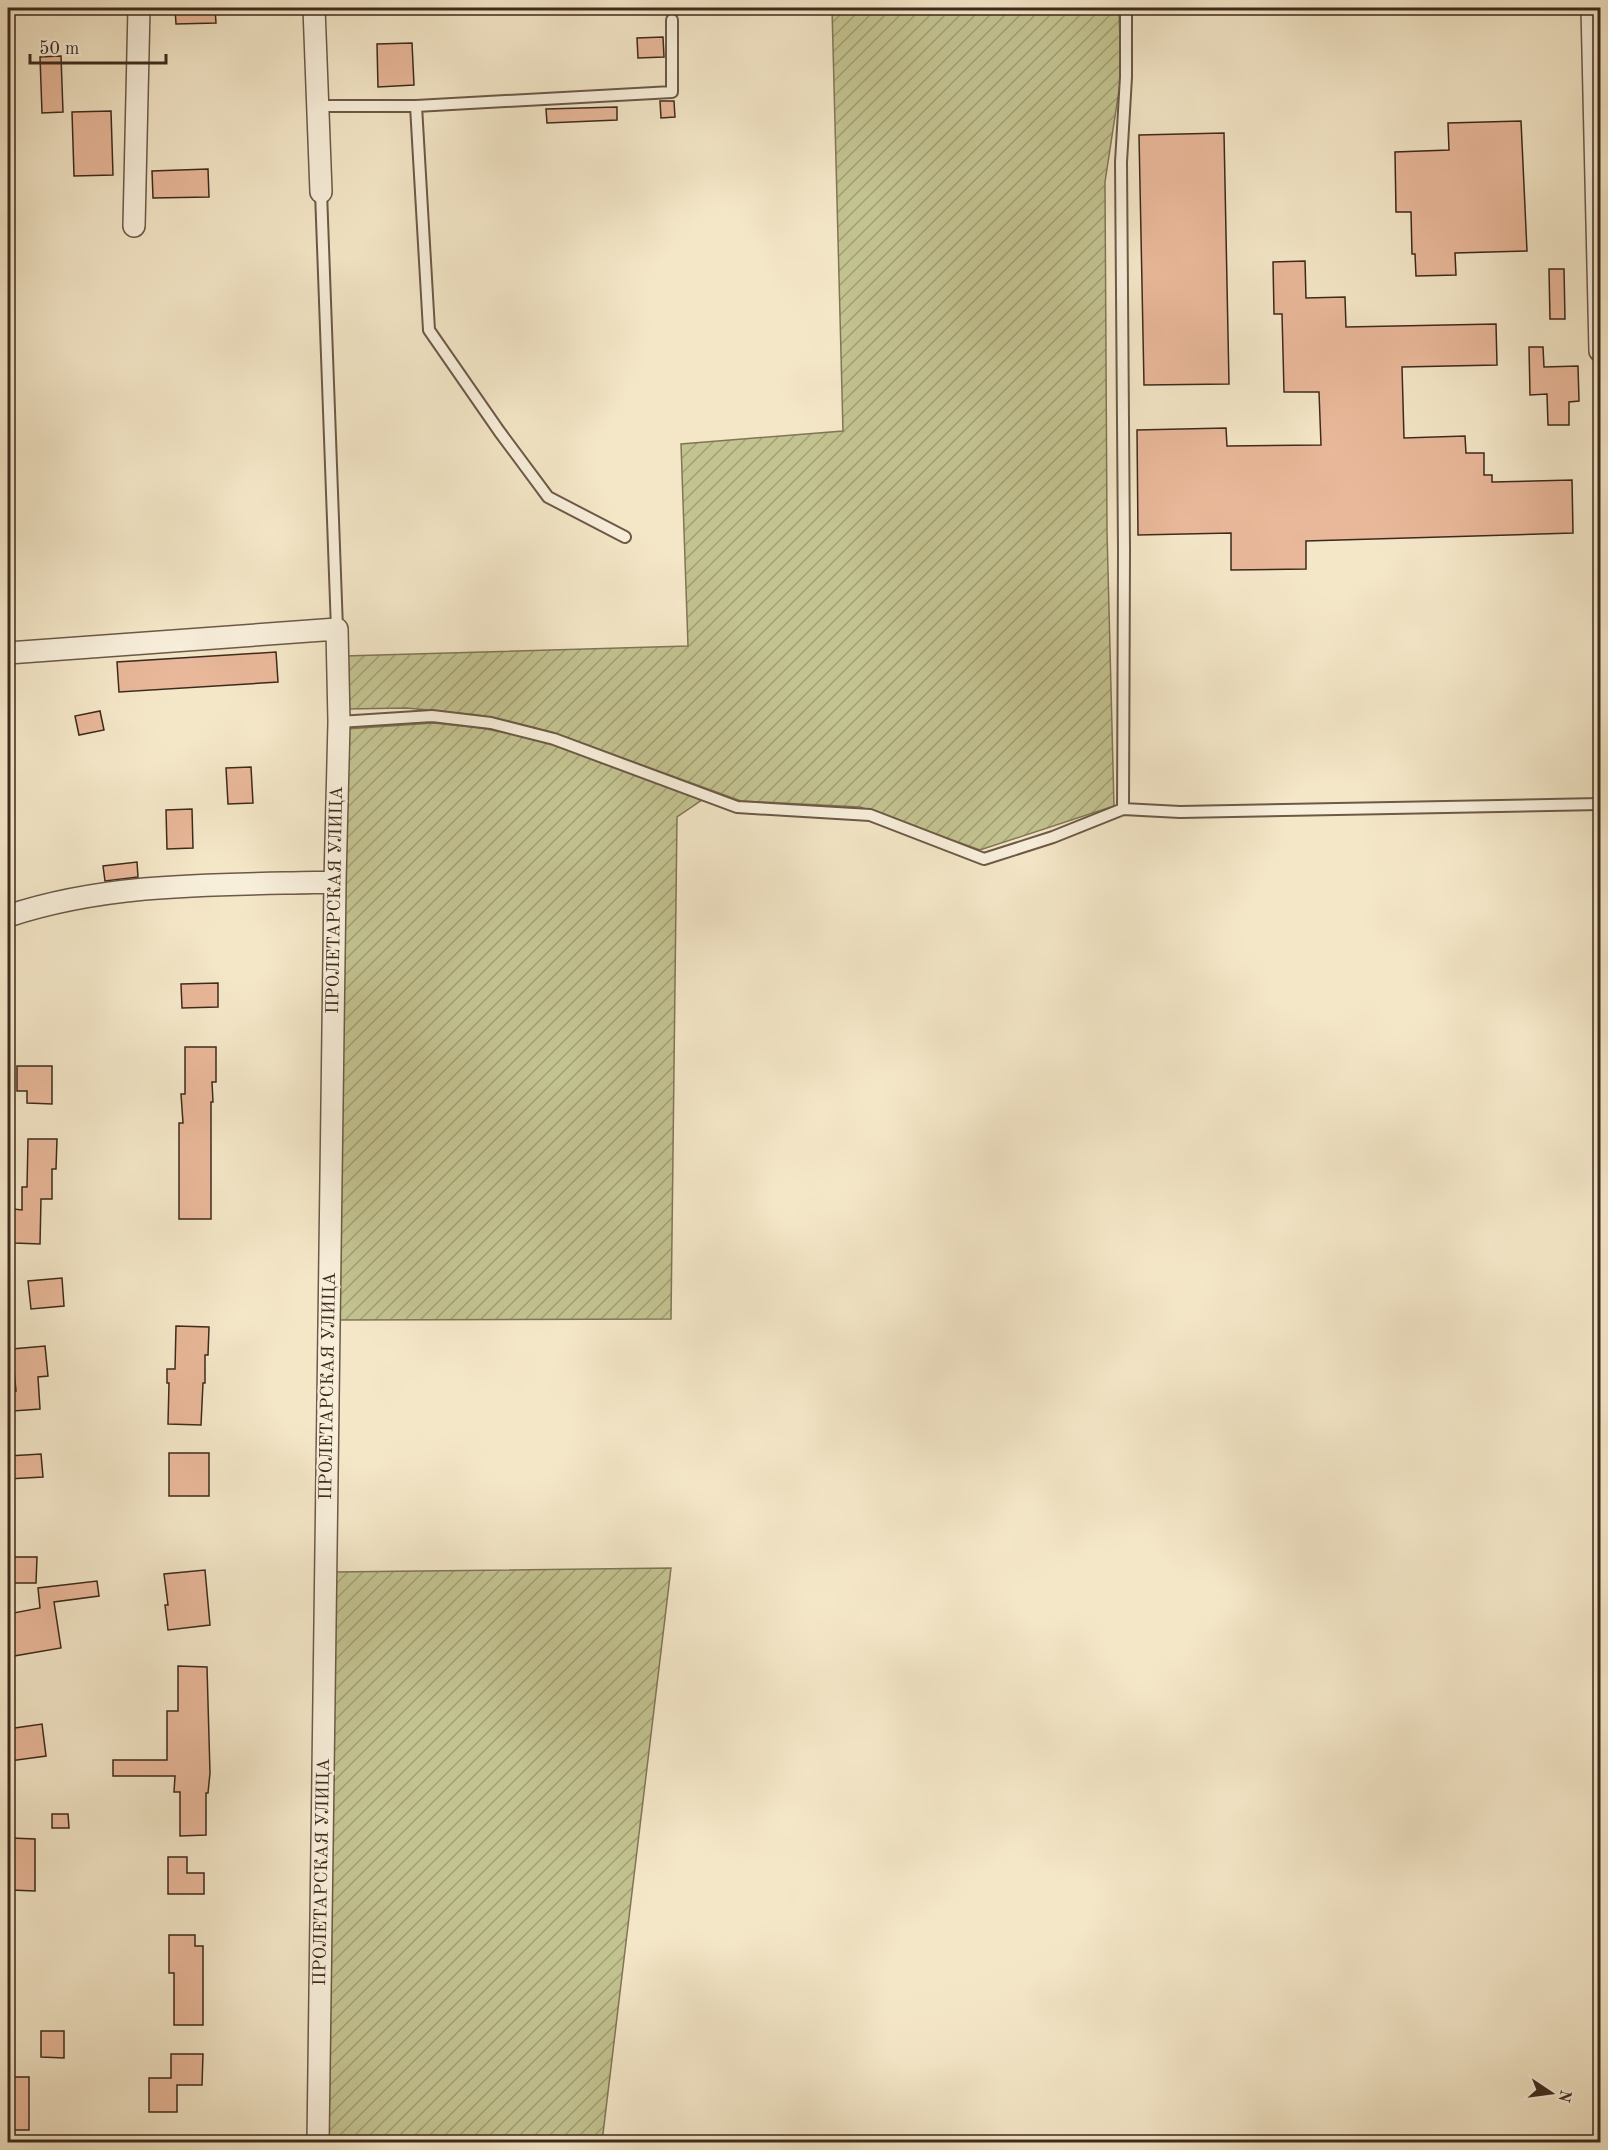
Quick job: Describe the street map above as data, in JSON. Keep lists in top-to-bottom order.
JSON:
{
  "streets": {
    "street": ["ПРОЛЕТАРСКАЯ УЛИЦА"]
  },
  "scale_bar": "50 m",
  "north": "right"
}
